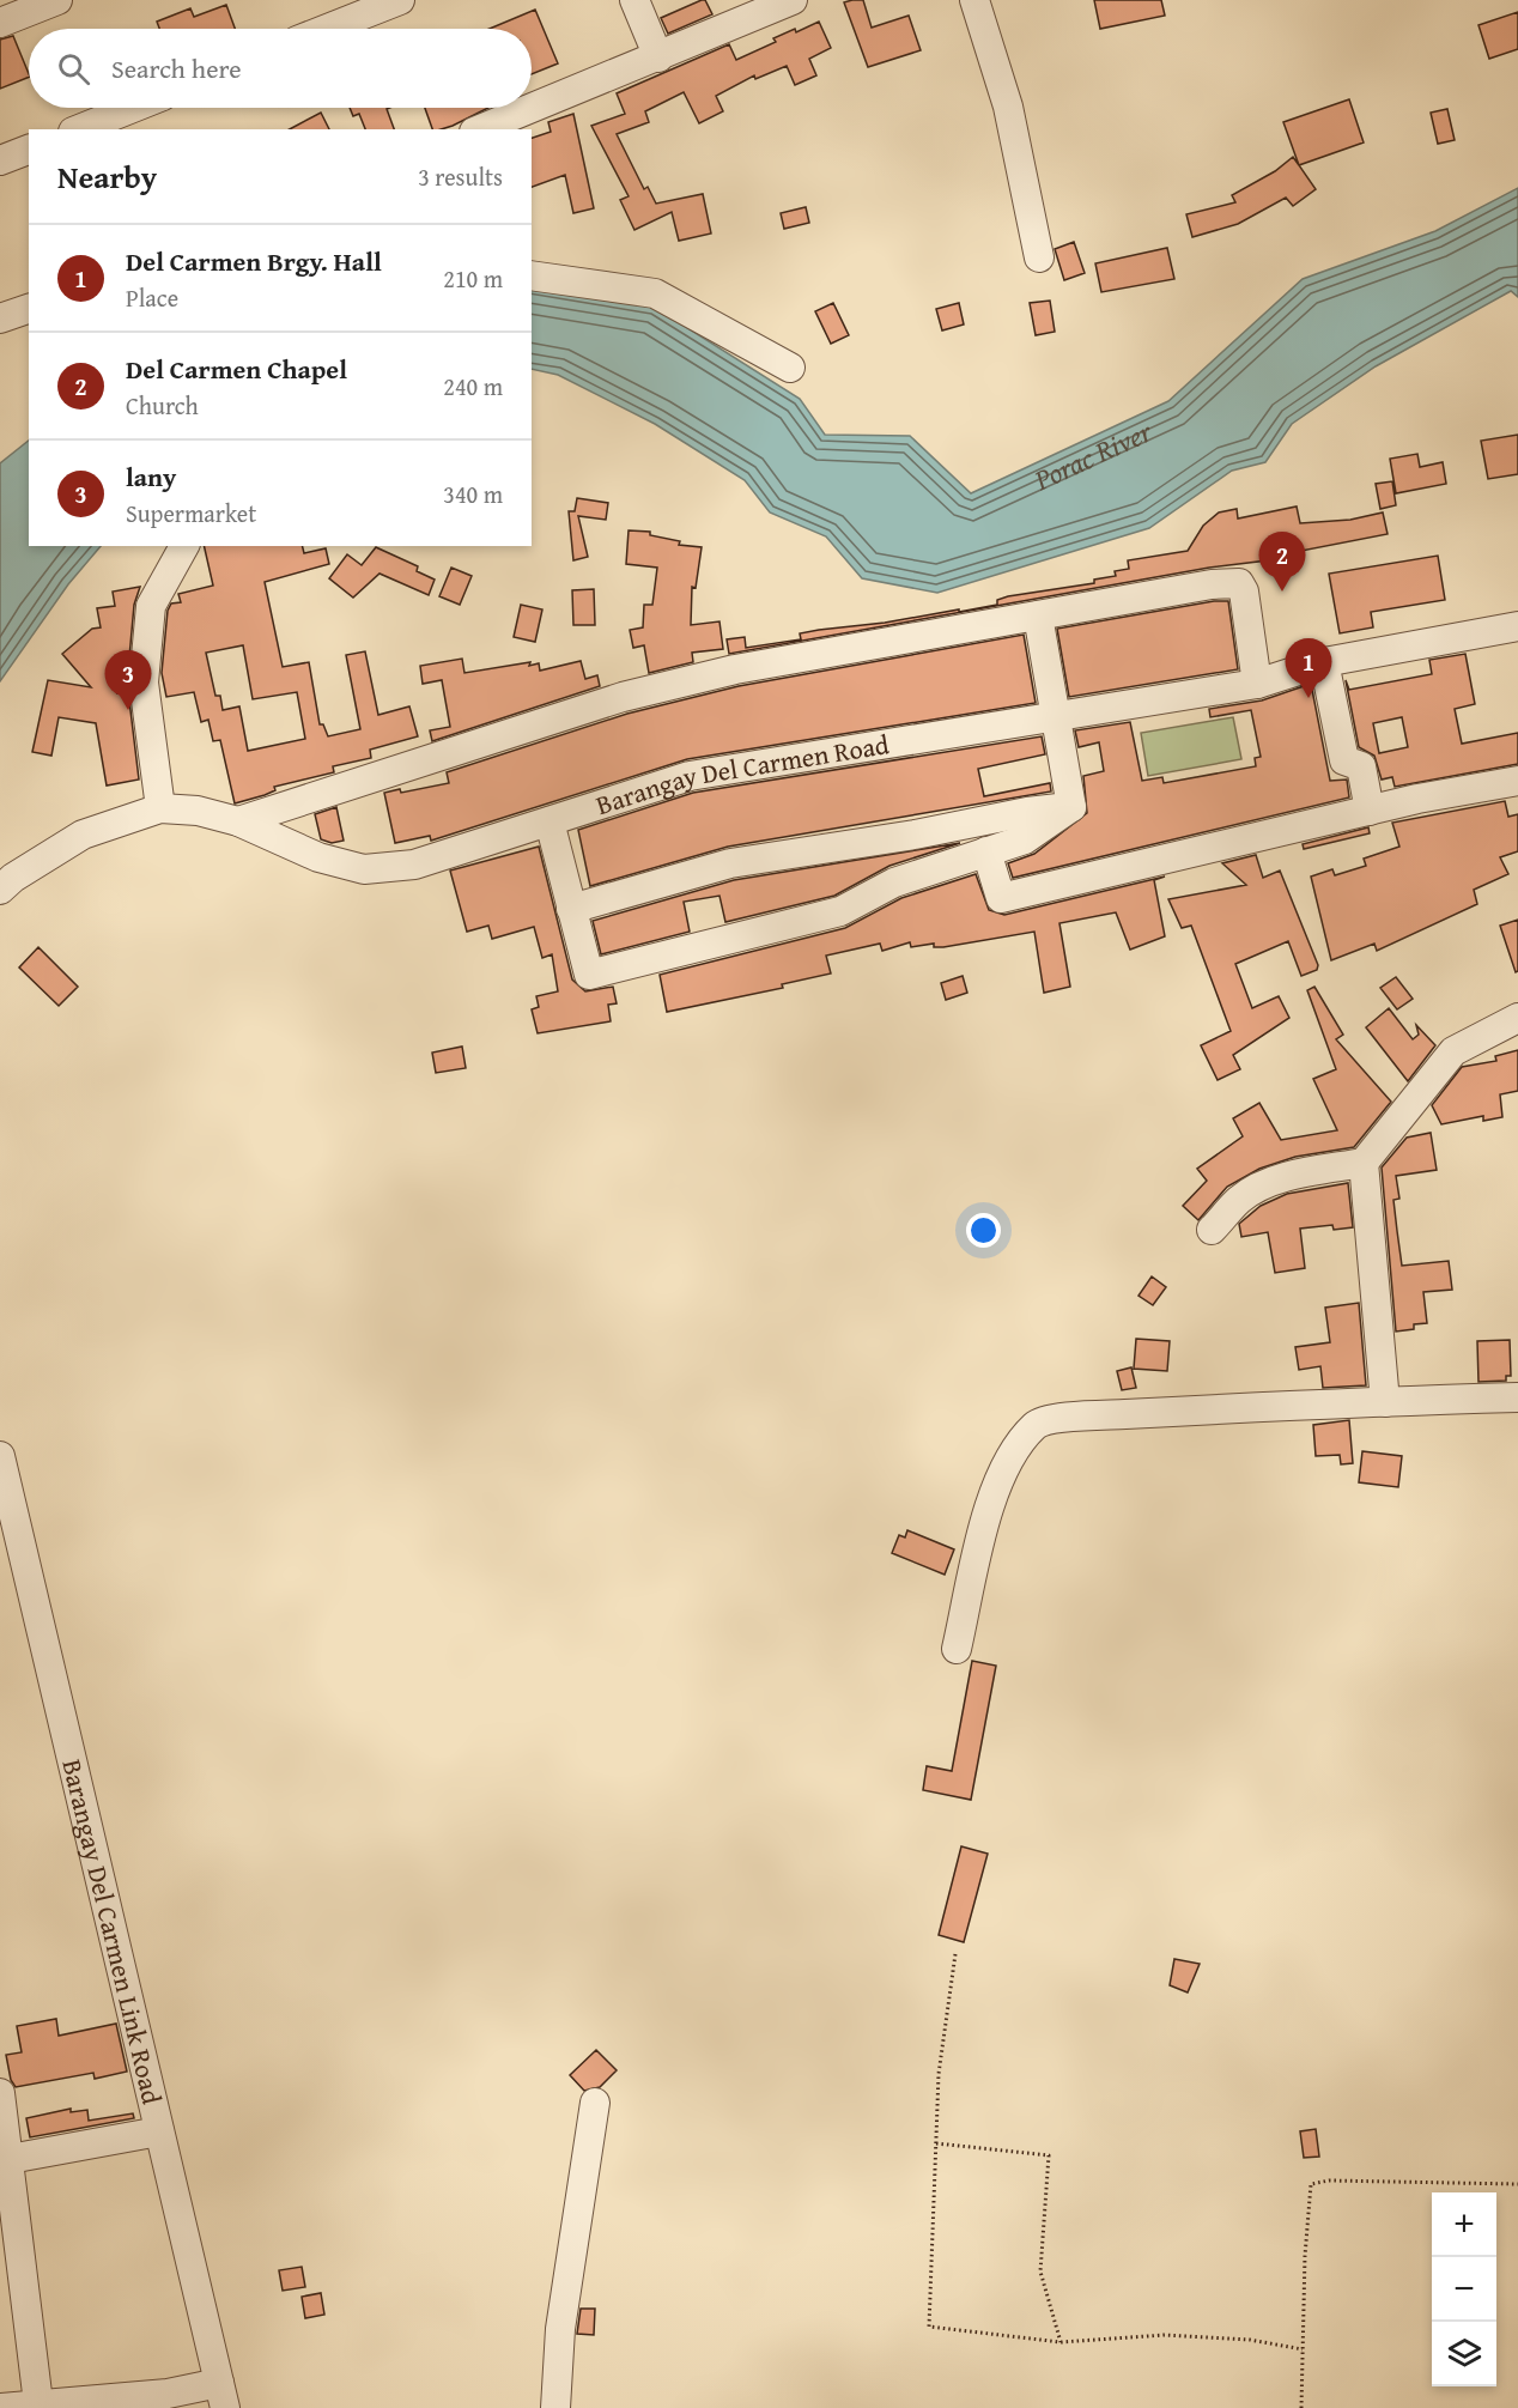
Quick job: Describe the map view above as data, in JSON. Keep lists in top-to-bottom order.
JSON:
{
  "streets": {
    "street": ["Barangay Del Carmen Road", "Barangay Del Carmen Link Road"]
  },
  "water": ["Porac River"],
  "page": {
    "search": "Search here",
    "heading": ["Nearby", "3 results"],
    "list": [
      {
        "mark": "1",
        "name": "Del Carmen Brgy. Hall",
        "note": "Place",
        "value": "210 m"
      },
      {
        "mark": "2",
        "name": "Del Carmen Chapel",
        "note": "Church",
        "value": "240 m"
      },
      {
        "mark": "3",
        "name": "lany",
        "note": "Supermarket",
        "value": "340 m"
      }
    ],
    "pins": ["2", "1", "3"],
    "map_buttons": ["+", "−"]
  }
}
